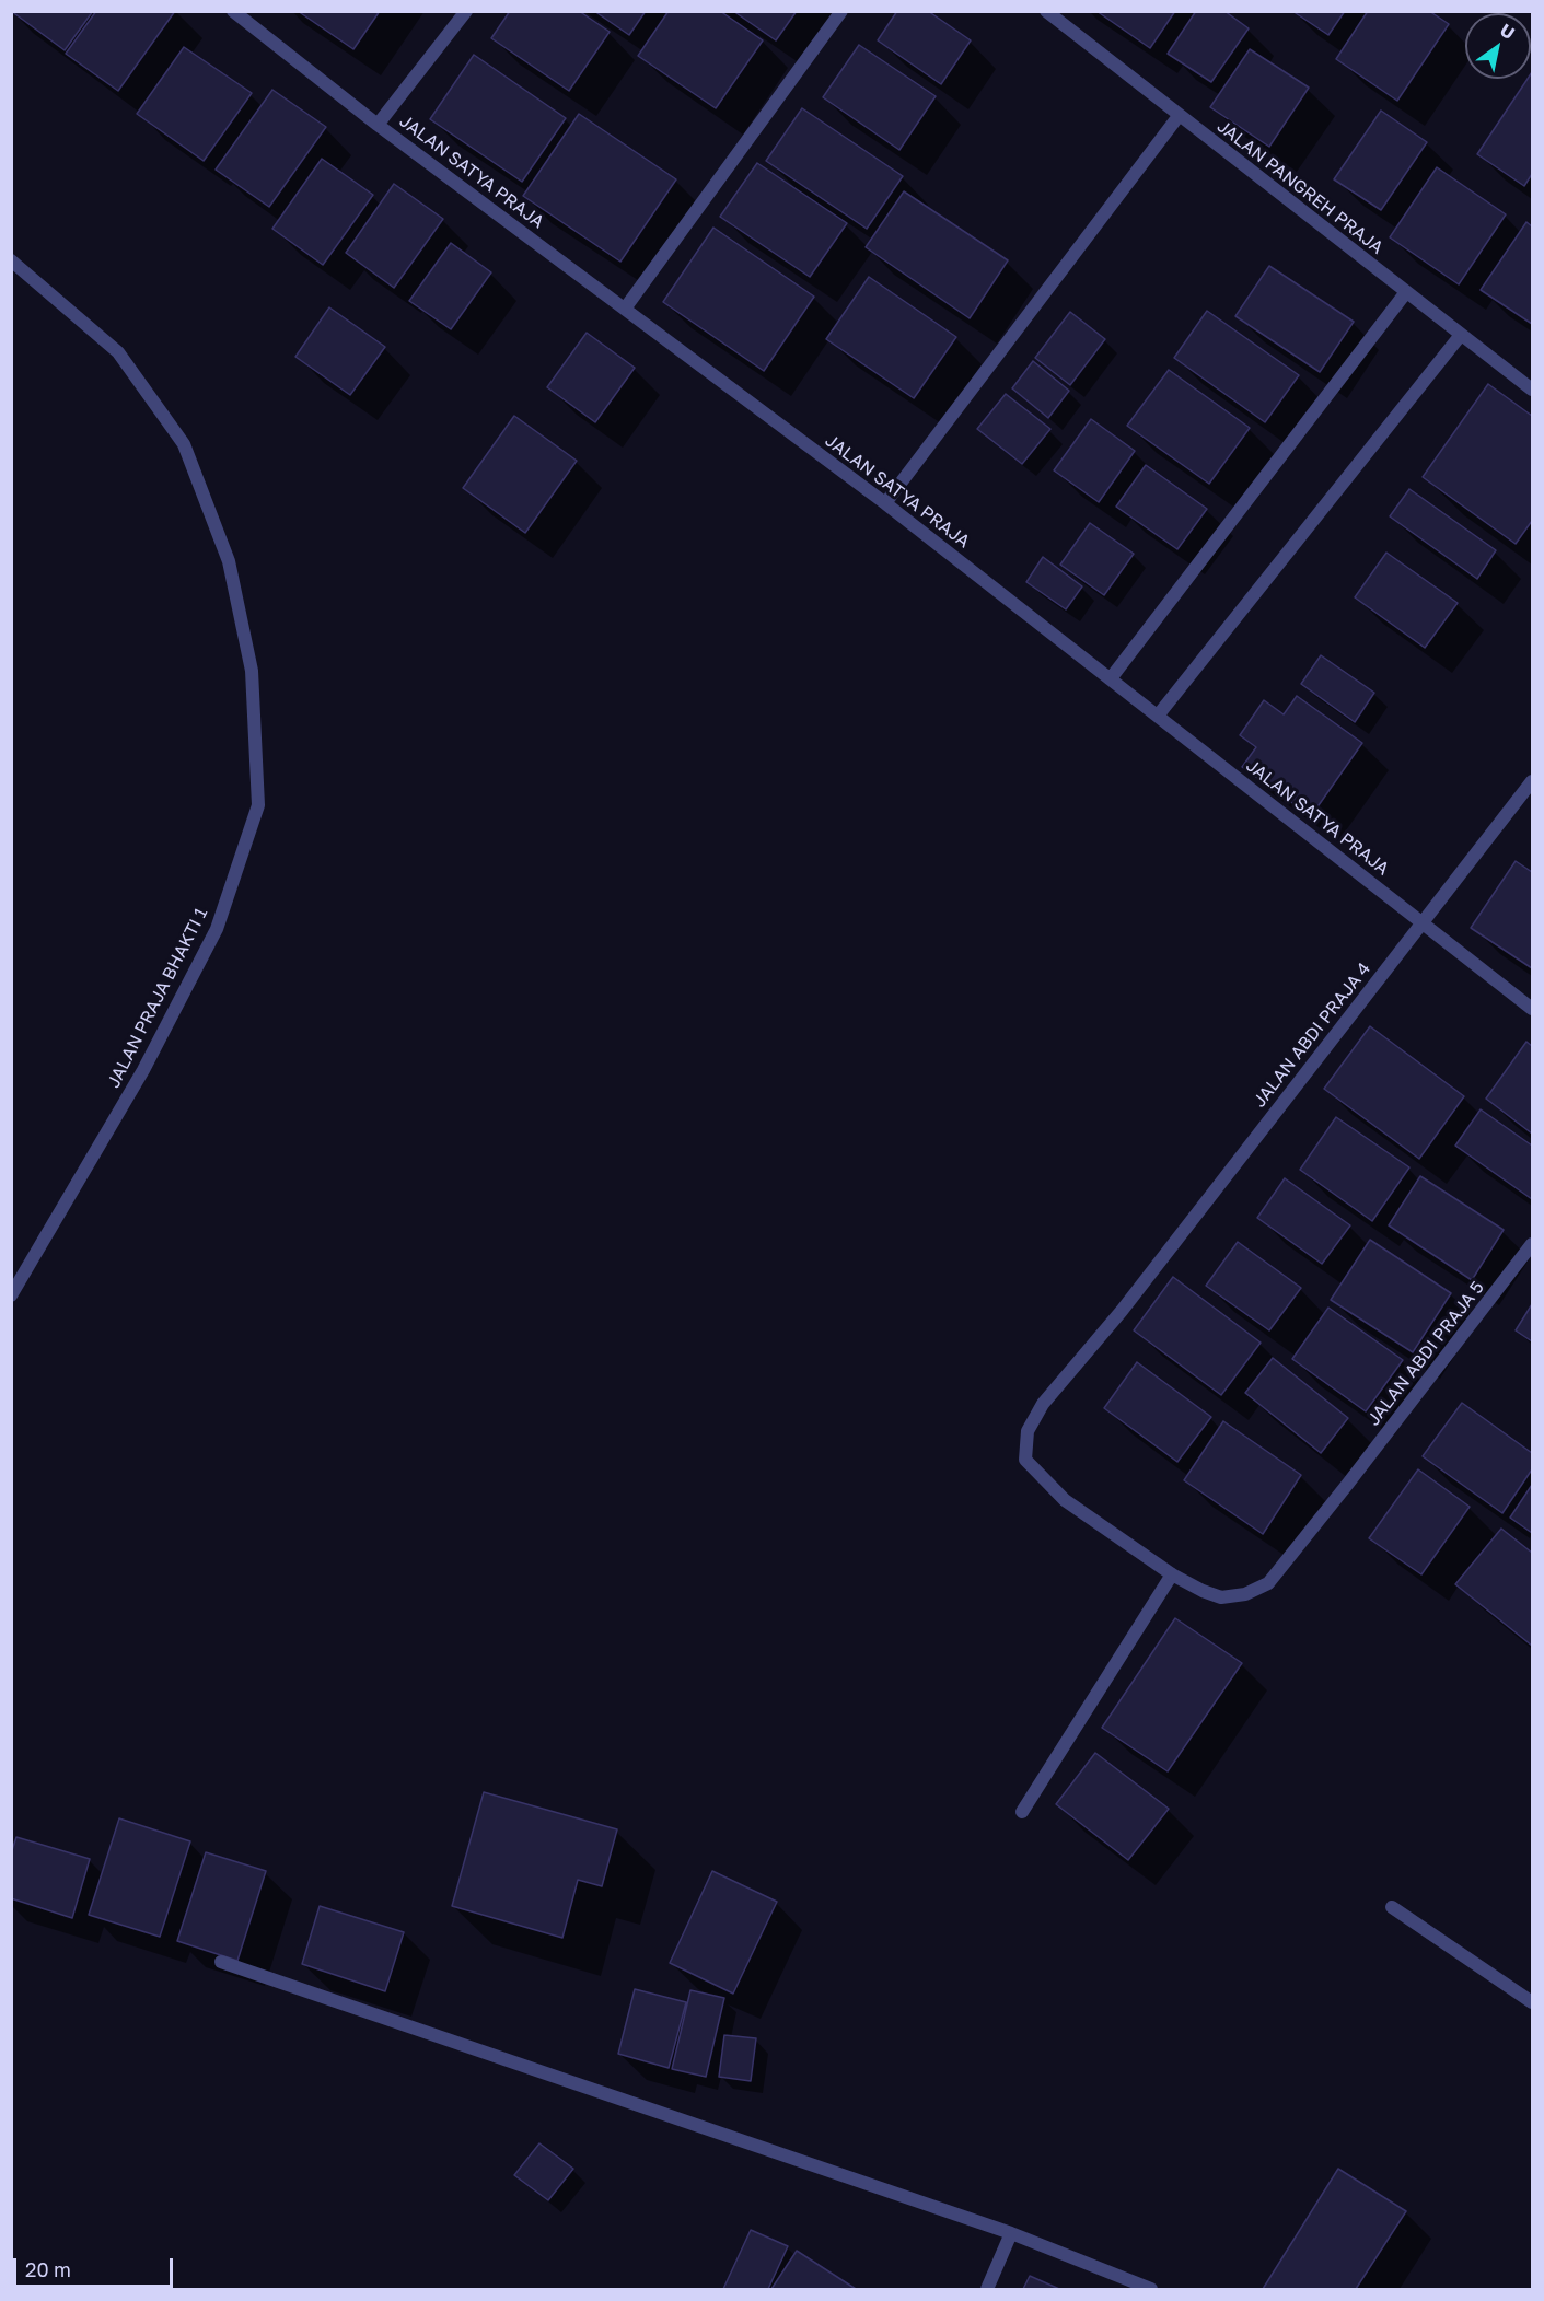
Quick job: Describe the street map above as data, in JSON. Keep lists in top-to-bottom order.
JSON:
{
  "streets": {
    "street": [
      "JALAN SATYA PRAJA",
      "JALAN PANGREH PRAJA",
      "JALAN PRAJA BHAKTI 1",
      "JALAN ABDI PRAJA 4",
      "JALAN ABDI PRAJA 5"
    ]
  },
  "crossings": [
    ["JALAN SATYA PRAJA", "JALAN ABDI PRAJA 4"],
    ["JALAN ABDI PRAJA 4", "JALAN ABDI PRAJA 5"]
  ],
  "scale_bar": "20 m",
  "north": "top right"
}
